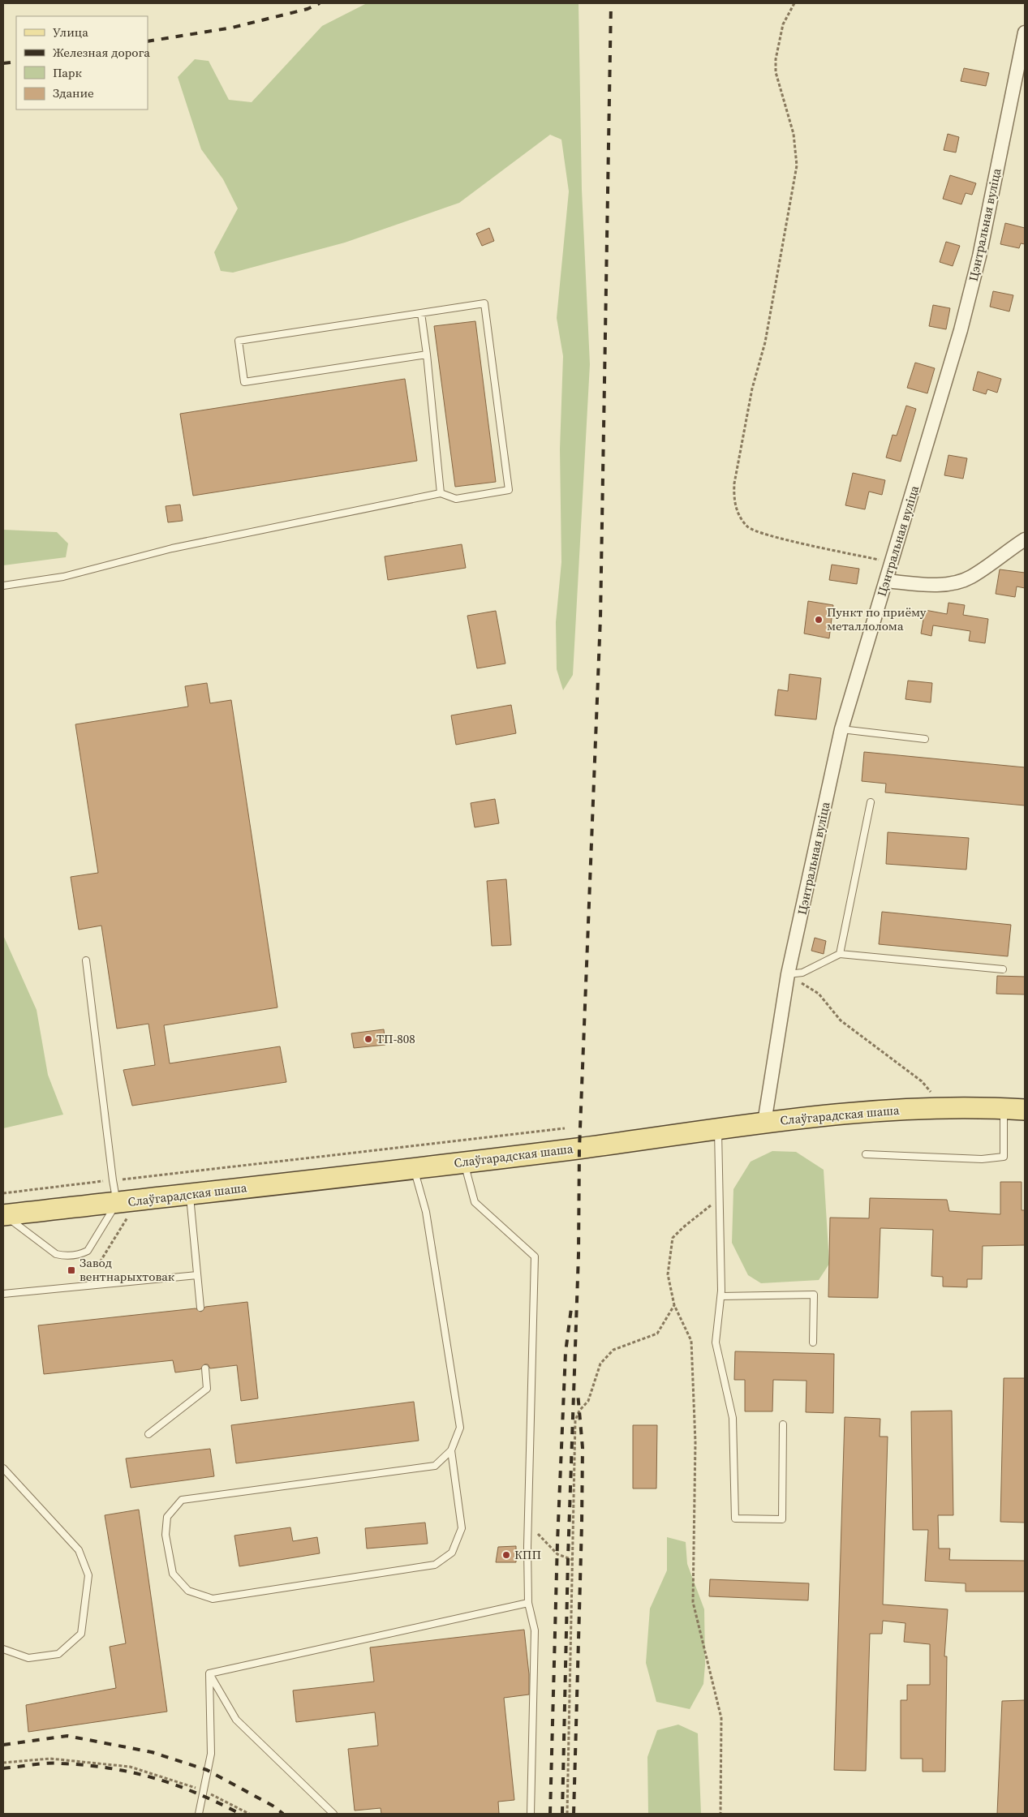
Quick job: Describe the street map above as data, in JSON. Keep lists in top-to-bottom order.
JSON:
{
  "streets": {
    "main road": ["Слаўгарадская шаша"],
    "street": ["Цэнтральная вуліца"]
  },
  "crossings": [
    ["Цэнтральная вуліца", "Слаўгарадская шаша"]
  ],
  "places": {
    "other": ["Пункт по приёму металлолома", "ТП-808", "КПП"],
    "transit": ["Завод вентнарыхтовак"]
  },
  "legend": [
    "Улица",
    "Железная дорога",
    "Парк",
    "Здание"
  ]
}
